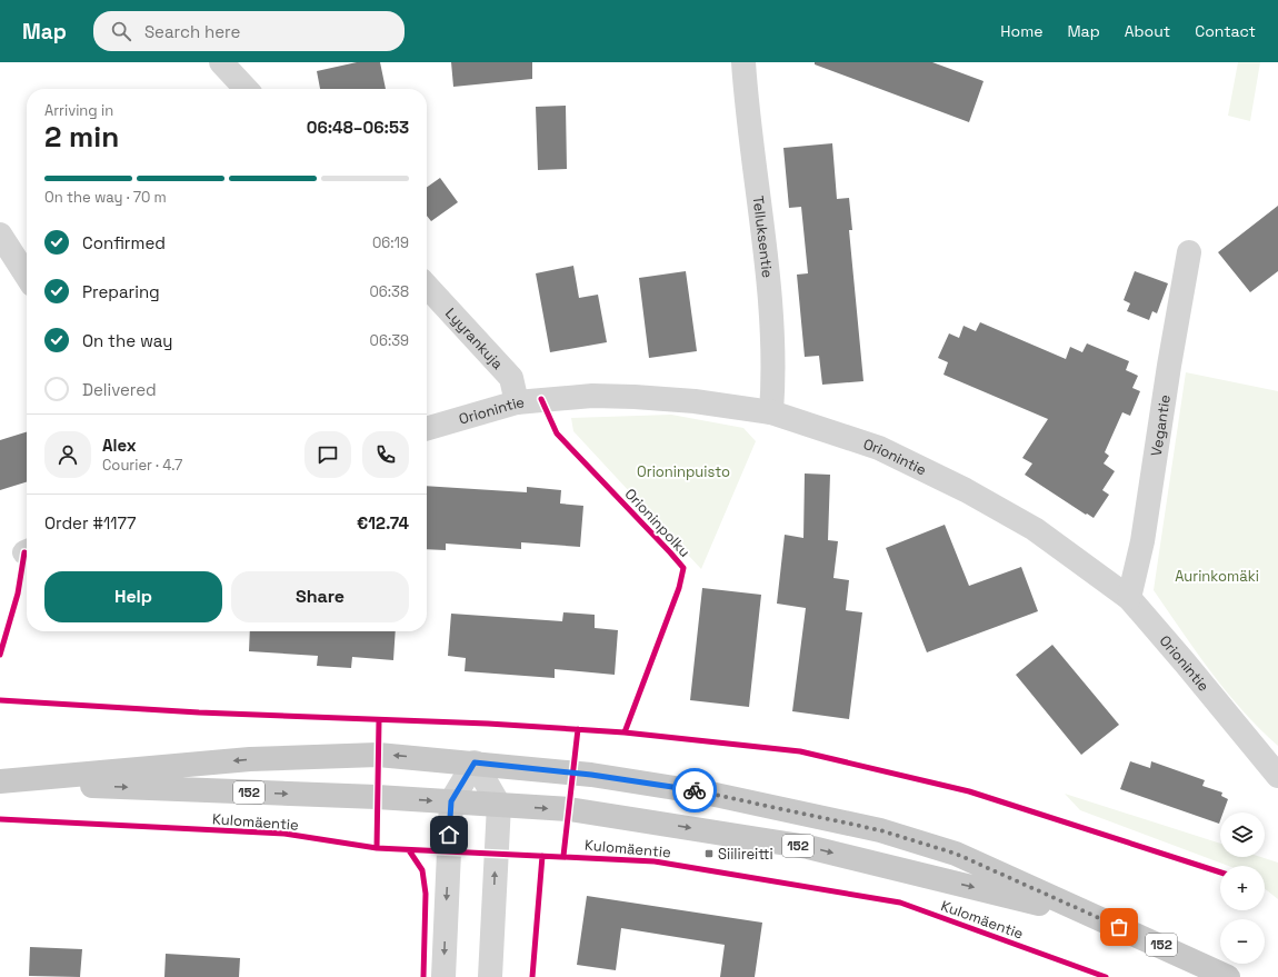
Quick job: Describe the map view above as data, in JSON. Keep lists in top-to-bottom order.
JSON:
{
  "streets": {
    "main road": ["152", "Kulomäentie"],
    "street": [
      "Telluksentie",
      "Lyyrankuja",
      "Orionintie",
      "Vegantie"
    ],
    "cycle path": ["Orioninpolku"]
  },
  "crossings": [
    ["Telluksentie", "Orionintie"],
    ["Lyyrankuja", "Orionintie"],
    ["Orionintie", "Vegantie"]
  ],
  "parks": ["Orioninpuisto", "Aurinkomäki"],
  "places": {
    "transit": ["Siilireitti"]
  },
  "page": {
    "header": "Map",
    "search": "Search here",
    "nav": [
      "Home",
      "Map",
      "About",
      "Contact"
    ],
    "heading": ["2 min", "Arriving in", "06:48–06:53"],
    "panel": [
      "Alex",
      "Courier · 4.7",
      "Order #1177",
      "€12.74"
    ],
    "bar": "On the way · 70 m",
    "list": [
      ["Confirmed", "06:19"],
      ["Preparing", "06:38"],
      ["On the way", "06:39"],
      "Delivered"
    ],
    "buttons": ["Help", "Share"],
    "map_buttons": ["+", "−"]
  }
}
